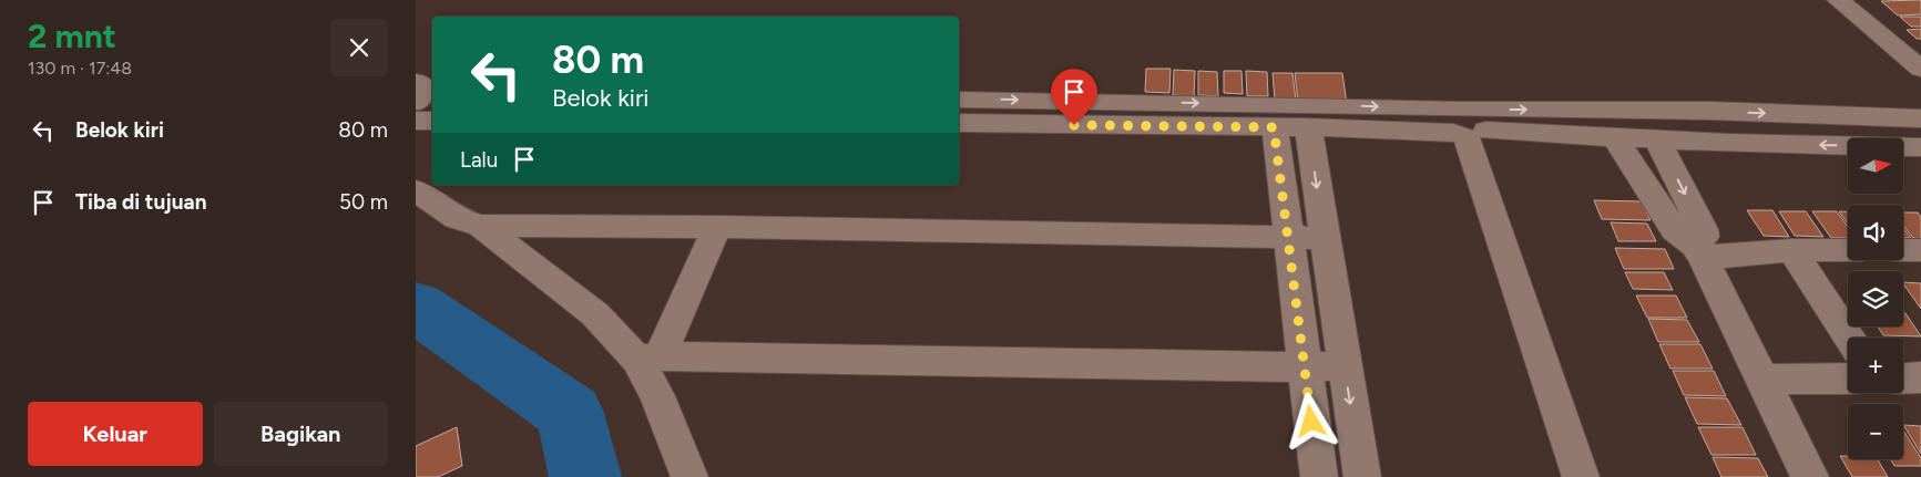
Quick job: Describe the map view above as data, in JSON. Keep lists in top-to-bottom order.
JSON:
{
  "north": "right",
  "page": {
    "heading": ["2 mnt", "130 m · 17:48"],
    "turn": ["80 m", "Belok kiri"],
    "list": [
      {
        "name": "Belok kiri",
        "value": "80 m"
      },
      {
        "name": "Tiba di tujuan",
        "value": "50 m"
      }
    ],
    "then": "Lalu",
    "map_buttons": ["+", "−"],
    "buttons": ["Keluar", "Bagikan"]
  }
}
